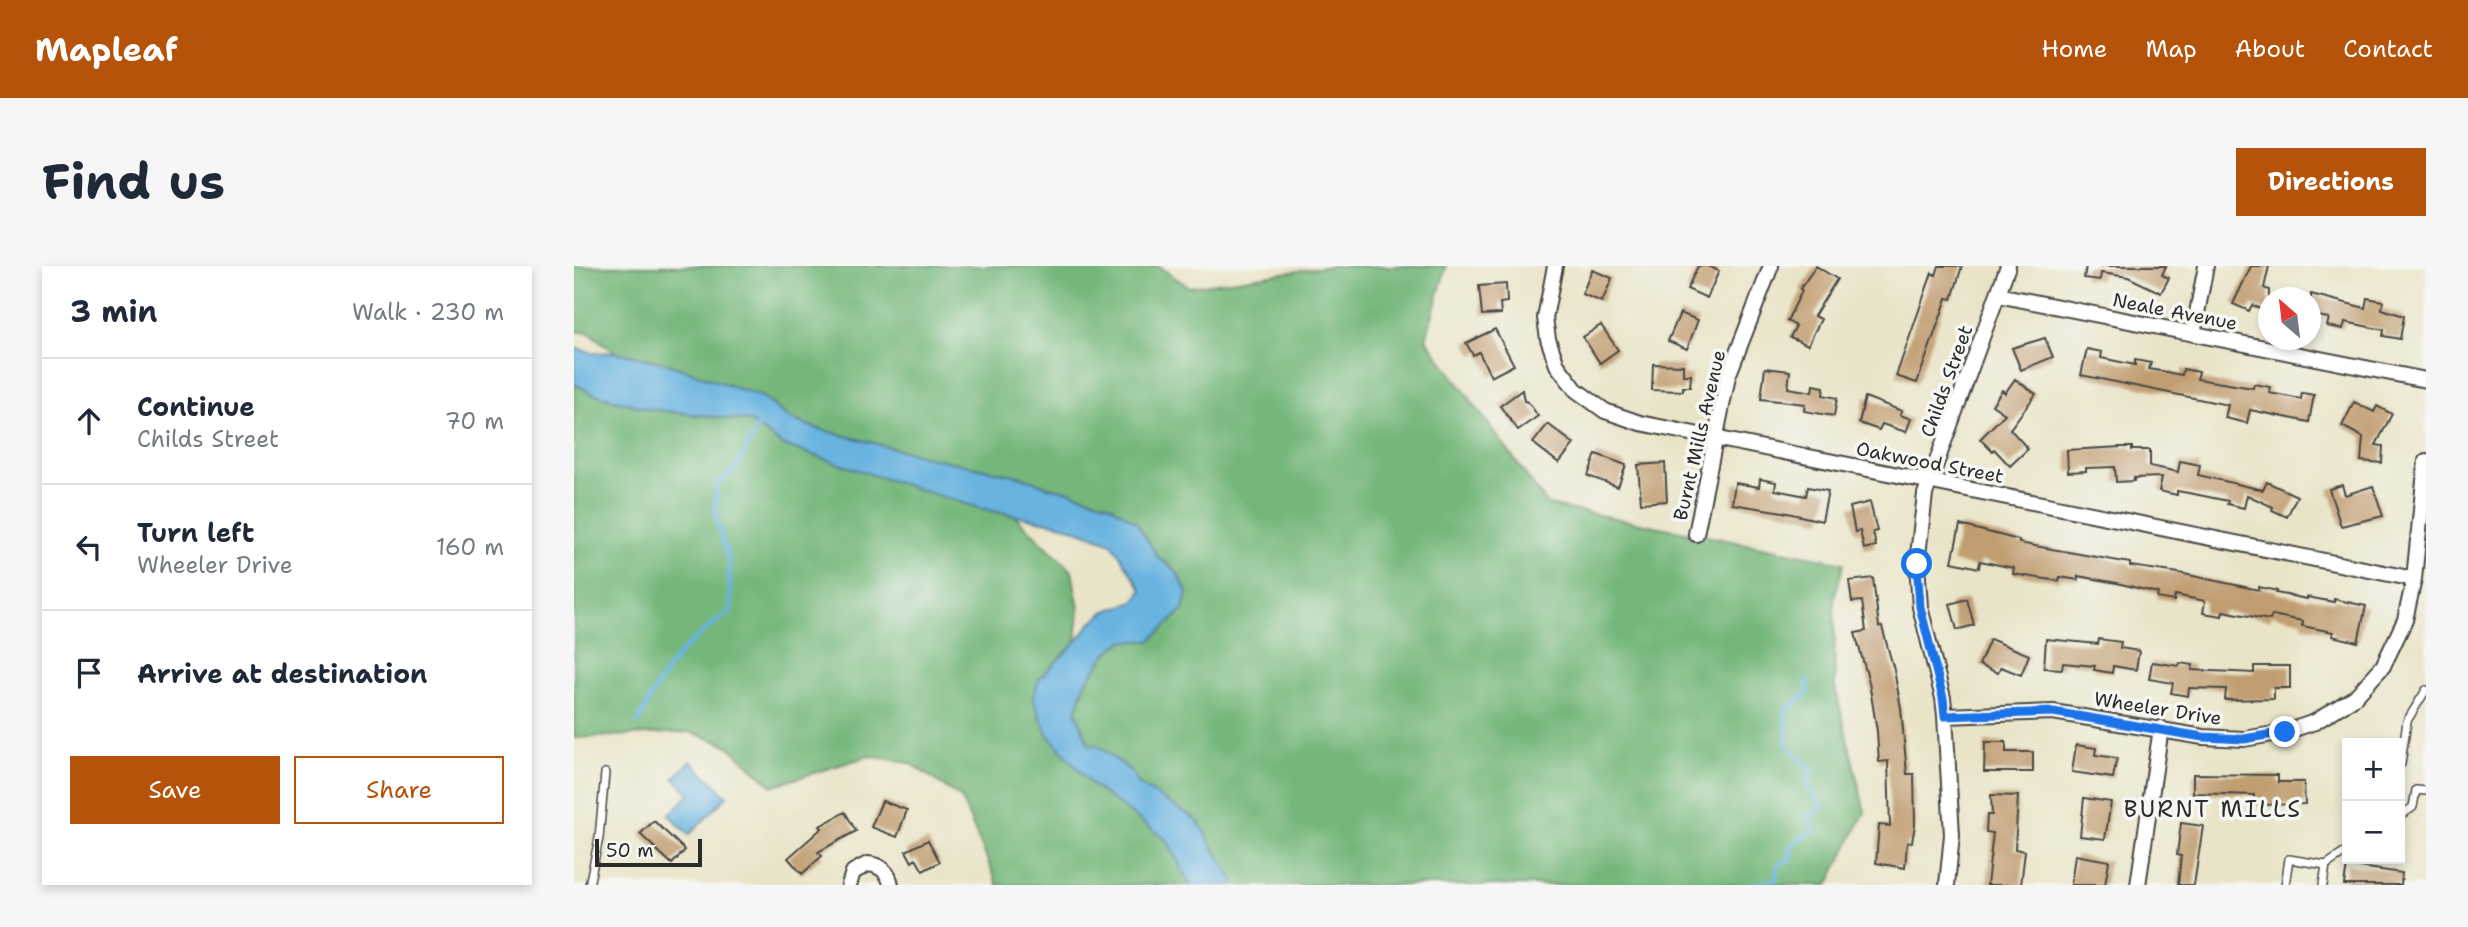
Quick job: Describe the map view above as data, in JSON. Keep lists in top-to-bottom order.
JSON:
{
  "streets": {
    "street": [
      "Neale Avenue",
      "Childs Street",
      "Burnt Mills Avenue",
      "Oakwood Street",
      "Wheeler Drive"
    ]
  },
  "crossings": [
    ["Neale Avenue", "Childs Street"],
    ["Childs Street", "Oakwood Street"],
    ["Childs Street", "Wheeler Drive"],
    ["Burnt Mills Avenue", "Oakwood Street"],
    ["Oakwood Street", "Wheeler Drive"]
  ],
  "districts": ["BURNT MILLS"],
  "scale_bar": "50 m",
  "north": "top left",
  "page": {
    "header": "Mapleaf",
    "nav": [
      "Home",
      "Map",
      "About",
      "Contact"
    ],
    "buttons": [
      "Directions",
      ["Save", "Share"]
    ],
    "title": "Find us",
    "heading": ["3 min", "Walk · 230 m"],
    "list": [
      ["Continue", "Childs Street", "70 m"],
      ["Turn left", "Wheeler Drive", "160 m"],
      "Arrive at destination"
    ],
    "map_buttons": ["+", "−"],
    "scale": "50 m"
  }
}
